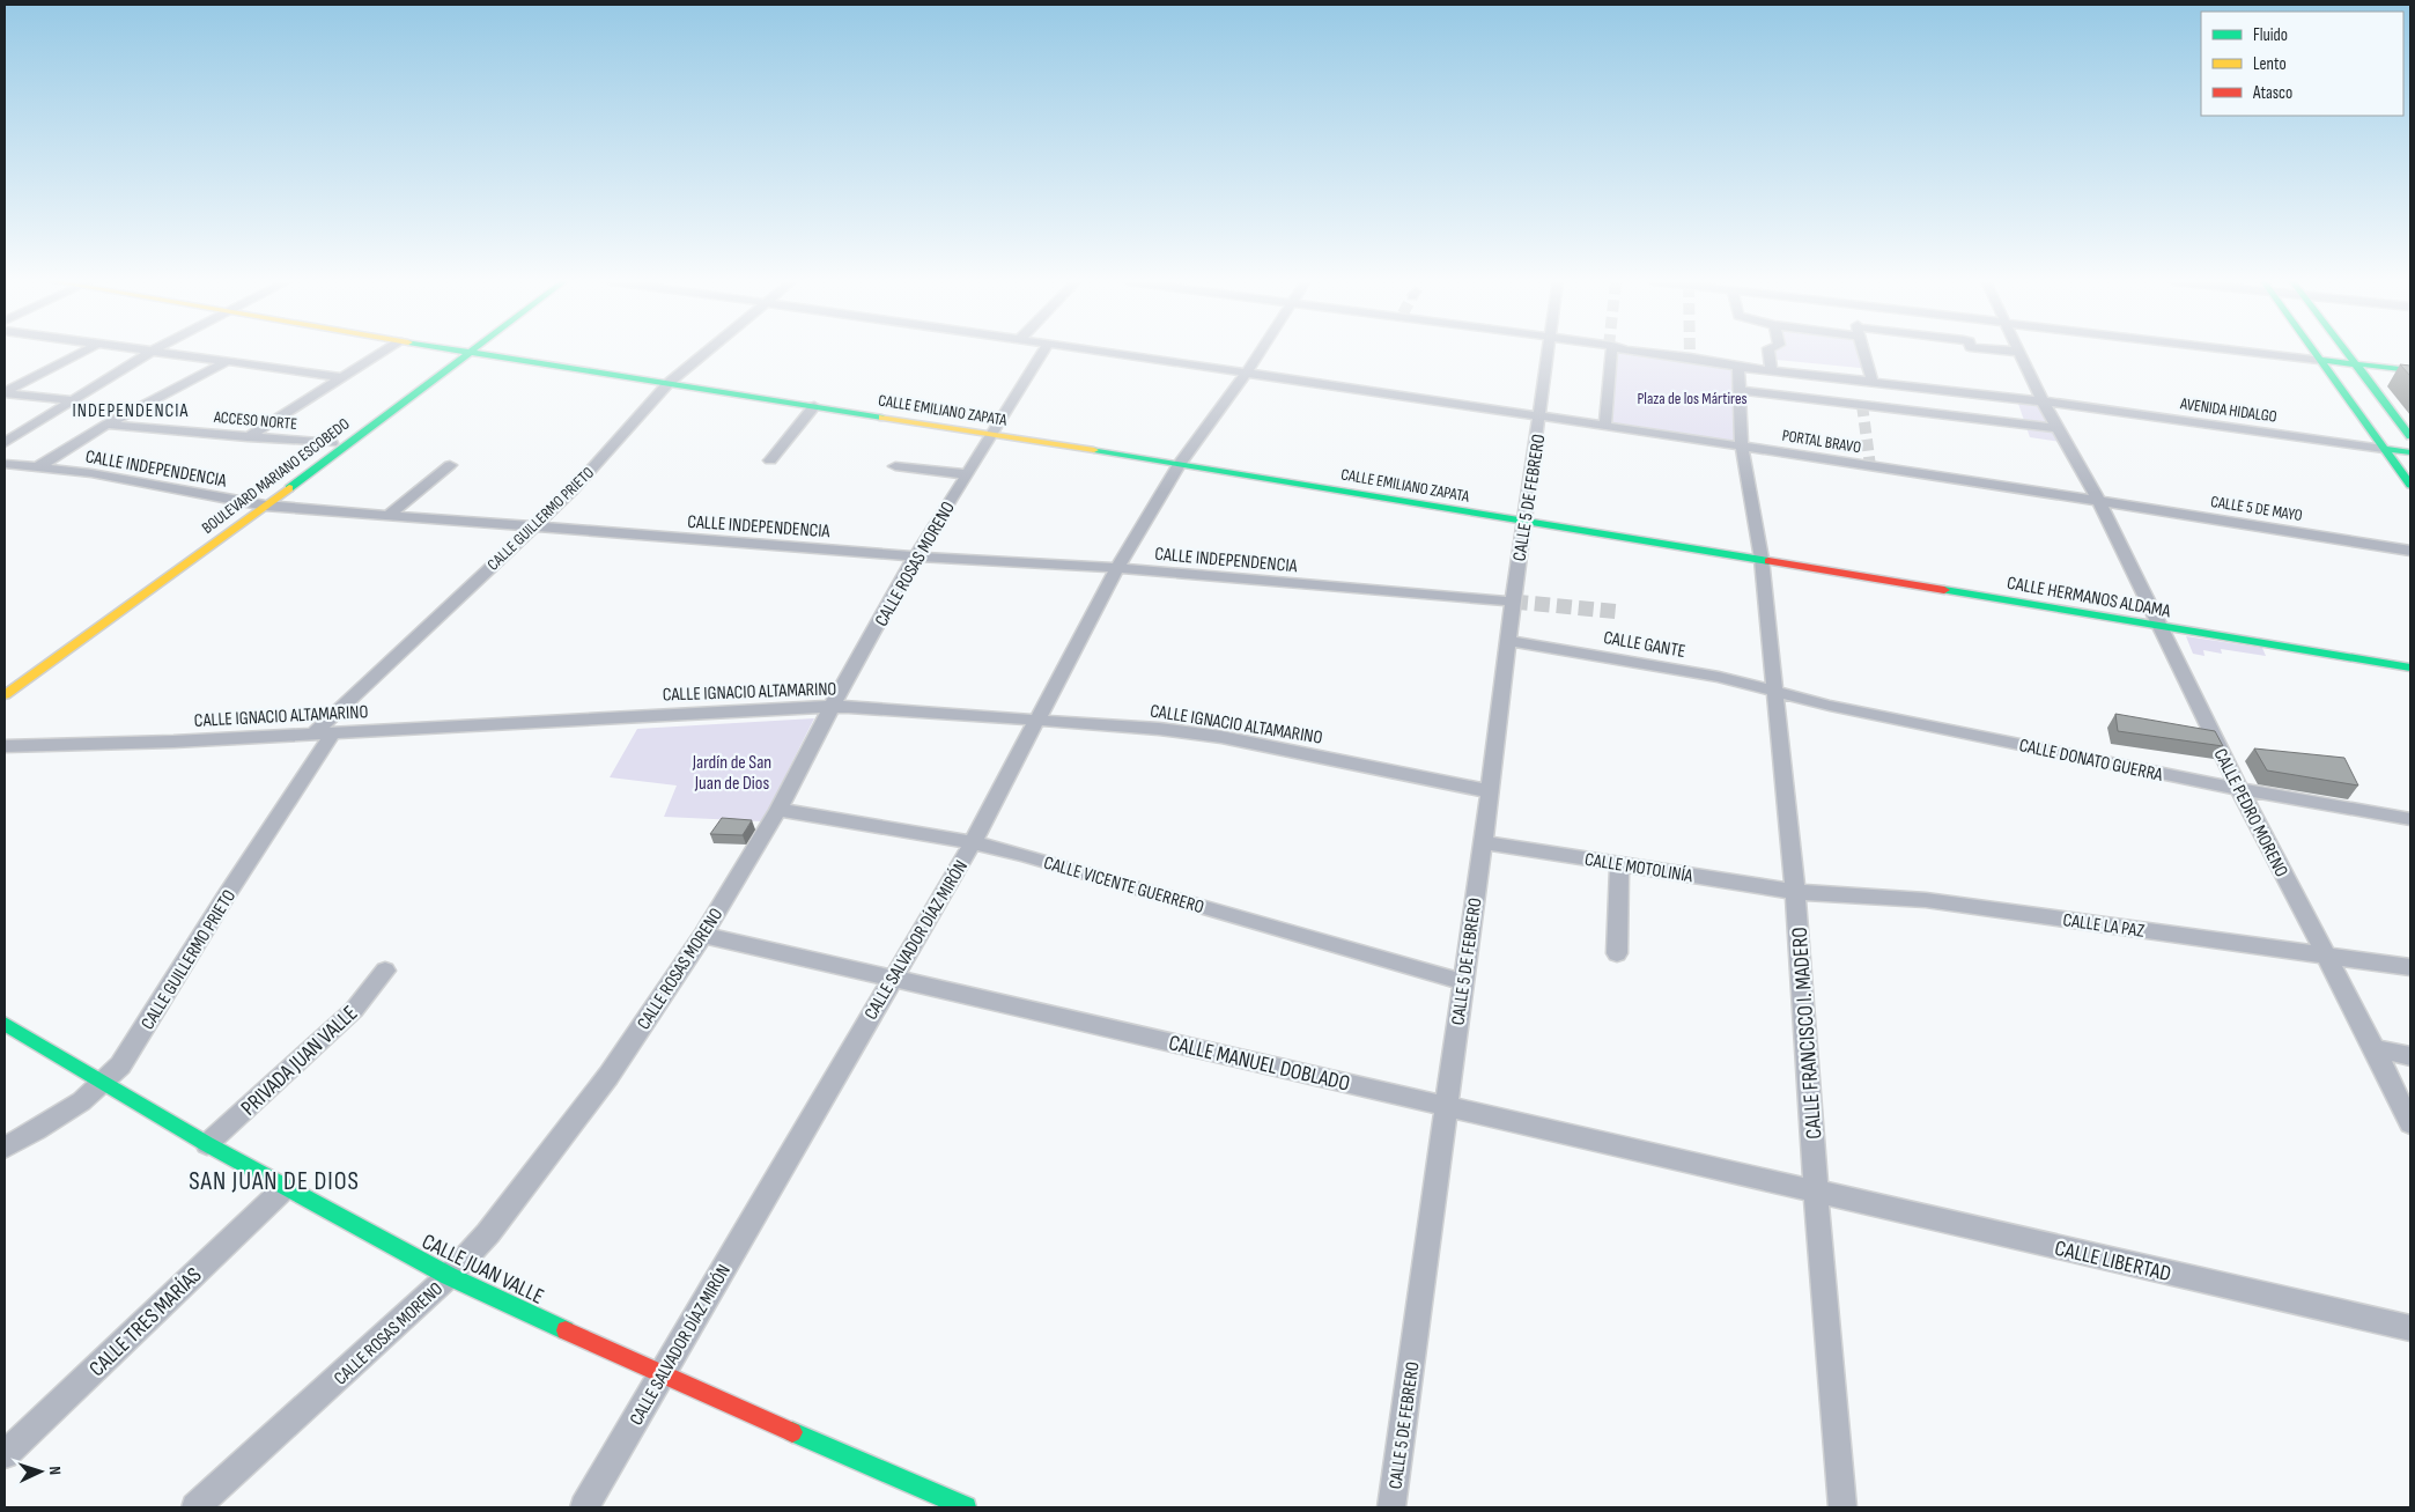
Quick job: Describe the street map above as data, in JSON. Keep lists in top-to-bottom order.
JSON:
{
  "streets": {
    "street": [
      "CALLE EMILIANO ZAPATA",
      "AVENIDA HIDALGO",
      "ACCESO NORTE",
      "PORTAL BRAVO",
      "CALLE INDEPENDENCIA",
      "BOULEVARD MARIANO ESCOBEDO",
      "CALLE 5 DE FEBRERO",
      "CALLE 5 DE MAYO",
      "CALLE GUILLERMO PRIETO",
      "CALLE ROSAS MORENO",
      "CALLE HERMANOS ALDAMA",
      "CALLE GANTE",
      "CALLE IGNACIO ALTAMARINO",
      "CALLE DONATO GUERRA",
      "CALLE PEDRO MORENO",
      "CALLE MOTOLINÍA",
      "CALLE VICENTE GUERRERO",
      "CALLE LA PAZ",
      "CALLE SALVADOR DÍAZ MIRÓN",
      "CALLE FRANCISCO I. MADERO",
      "PRIVADA JUAN VALLE",
      "CALLE MANUEL DOBLADO",
      "CALLE LIBERTAD",
      "CALLE JUAN VALLE",
      "CALLE TRES MARÍAS"
    ]
  },
  "crossings": [
    ["CALLE EMILIANO ZAPATA", "BOULEVARD MARIANO ESCOBEDO"],
    ["CALLE EMILIANO ZAPATA", "CALLE 5 DE FEBRERO"],
    ["CALLE EMILIANO ZAPATA", "CALLE GUILLERMO PRIETO"],
    ["CALLE EMILIANO ZAPATA", "CALLE ROSAS MORENO"],
    ["CALLE EMILIANO ZAPATA", "CALLE HERMANOS ALDAMA"],
    ["CALLE EMILIANO ZAPATA", "CALLE SALVADOR DÍAZ MIRÓN"],
    ["CALLE EMILIANO ZAPATA", "CALLE FRANCISCO I. MADERO"],
    ["AVENIDA HIDALGO", "CALLE PEDRO MORENO"],
    ["AVENIDA HIDALGO", "CALLE FRANCISCO I. MADERO"],
    ["ACCESO NORTE", "BOULEVARD MARIANO ESCOBEDO"],
    ["PORTAL BRAVO", "CALLE 5 DE FEBRERO"],
    ["PORTAL BRAVO", "CALLE 5 DE MAYO"],
    ["PORTAL BRAVO", "CALLE PEDRO MORENO"],
    ["PORTAL BRAVO", "CALLE SALVADOR DÍAZ MIRÓN"],
    ["PORTAL BRAVO", "CALLE FRANCISCO I. MADERO"],
    ["CALLE INDEPENDENCIA", "BOULEVARD MARIANO ESCOBEDO"],
    ["CALLE INDEPENDENCIA", "CALLE 5 DE FEBRERO"],
    ["CALLE INDEPENDENCIA", "CALLE GUILLERMO PRIETO"],
    ["CALLE INDEPENDENCIA", "CALLE ROSAS MORENO"],
    ["CALLE INDEPENDENCIA", "CALLE SALVADOR DÍAZ MIRÓN"],
    ["CALLE 5 DE FEBRERO", "CALLE GANTE"],
    ["CALLE 5 DE FEBRERO", "CALLE IGNACIO ALTAMARINO"],
    ["CALLE 5 DE FEBRERO", "CALLE MOTOLINÍA"],
    ["CALLE 5 DE FEBRERO", "CALLE VICENTE GUERRERO"],
    ["CALLE 5 DE FEBRERO", "CALLE MANUEL DOBLADO"],
    ["CALLE 5 DE MAYO", "CALLE PEDRO MORENO"],
    ["CALLE GUILLERMO PRIETO", "CALLE IGNACIO ALTAMARINO"],
    ["CALLE GUILLERMO PRIETO", "CALLE JUAN VALLE"],
    ["CALLE ROSAS MORENO", "CALLE IGNACIO ALTAMARINO"],
    ["CALLE ROSAS MORENO", "CALLE VICENTE GUERRERO"],
    ["CALLE ROSAS MORENO", "CALLE MANUEL DOBLADO"],
    ["CALLE ROSAS MORENO", "CALLE JUAN VALLE"],
    ["CALLE HERMANOS ALDAMA", "CALLE PEDRO MORENO"],
    ["CALLE HERMANOS ALDAMA", "CALLE FRANCISCO I. MADERO"],
    ["CALLE GANTE", "CALLE DONATO GUERRA"],
    ["CALLE GANTE", "CALLE FRANCISCO I. MADERO"],
    ["CALLE IGNACIO ALTAMARINO", "CALLE SALVADOR DÍAZ MIRÓN"],
    ["CALLE DONATO GUERRA", "CALLE PEDRO MORENO"],
    ["CALLE DONATO GUERRA", "CALLE FRANCISCO I. MADERO"],
    ["CALLE PEDRO MORENO", "CALLE LA PAZ"],
    ["CALLE MOTOLINÍA", "CALLE LA PAZ"],
    ["CALLE MOTOLINÍA", "CALLE FRANCISCO I. MADERO"],
    ["CALLE VICENTE GUERRERO", "CALLE SALVADOR DÍAZ MIRÓN"],
    ["CALLE LA PAZ", "CALLE FRANCISCO I. MADERO"],
    ["CALLE SALVADOR DÍAZ MIRÓN", "CALLE MANUEL DOBLADO"],
    ["CALLE SALVADOR DÍAZ MIRÓN", "CALLE JUAN VALLE"],
    ["CALLE FRANCISCO I. MADERO", "CALLE MANUEL DOBLADO"],
    ["CALLE FRANCISCO I. MADERO", "CALLE LIBERTAD"],
    ["PRIVADA JUAN VALLE", "CALLE JUAN VALLE"],
    ["CALLE MANUEL DOBLADO", "CALLE LIBERTAD"],
    ["CALLE JUAN VALLE", "CALLE TRES MARÍAS"]
  ],
  "districts": ["INDEPENDENCIA", "SAN JUAN DE DIOS"],
  "parks": ["Plaza de los Mártires", "Jardín de San Juan de Dios"],
  "legend": ["Fluido", "Lento", "Atasco"],
  "north": "right"
}
